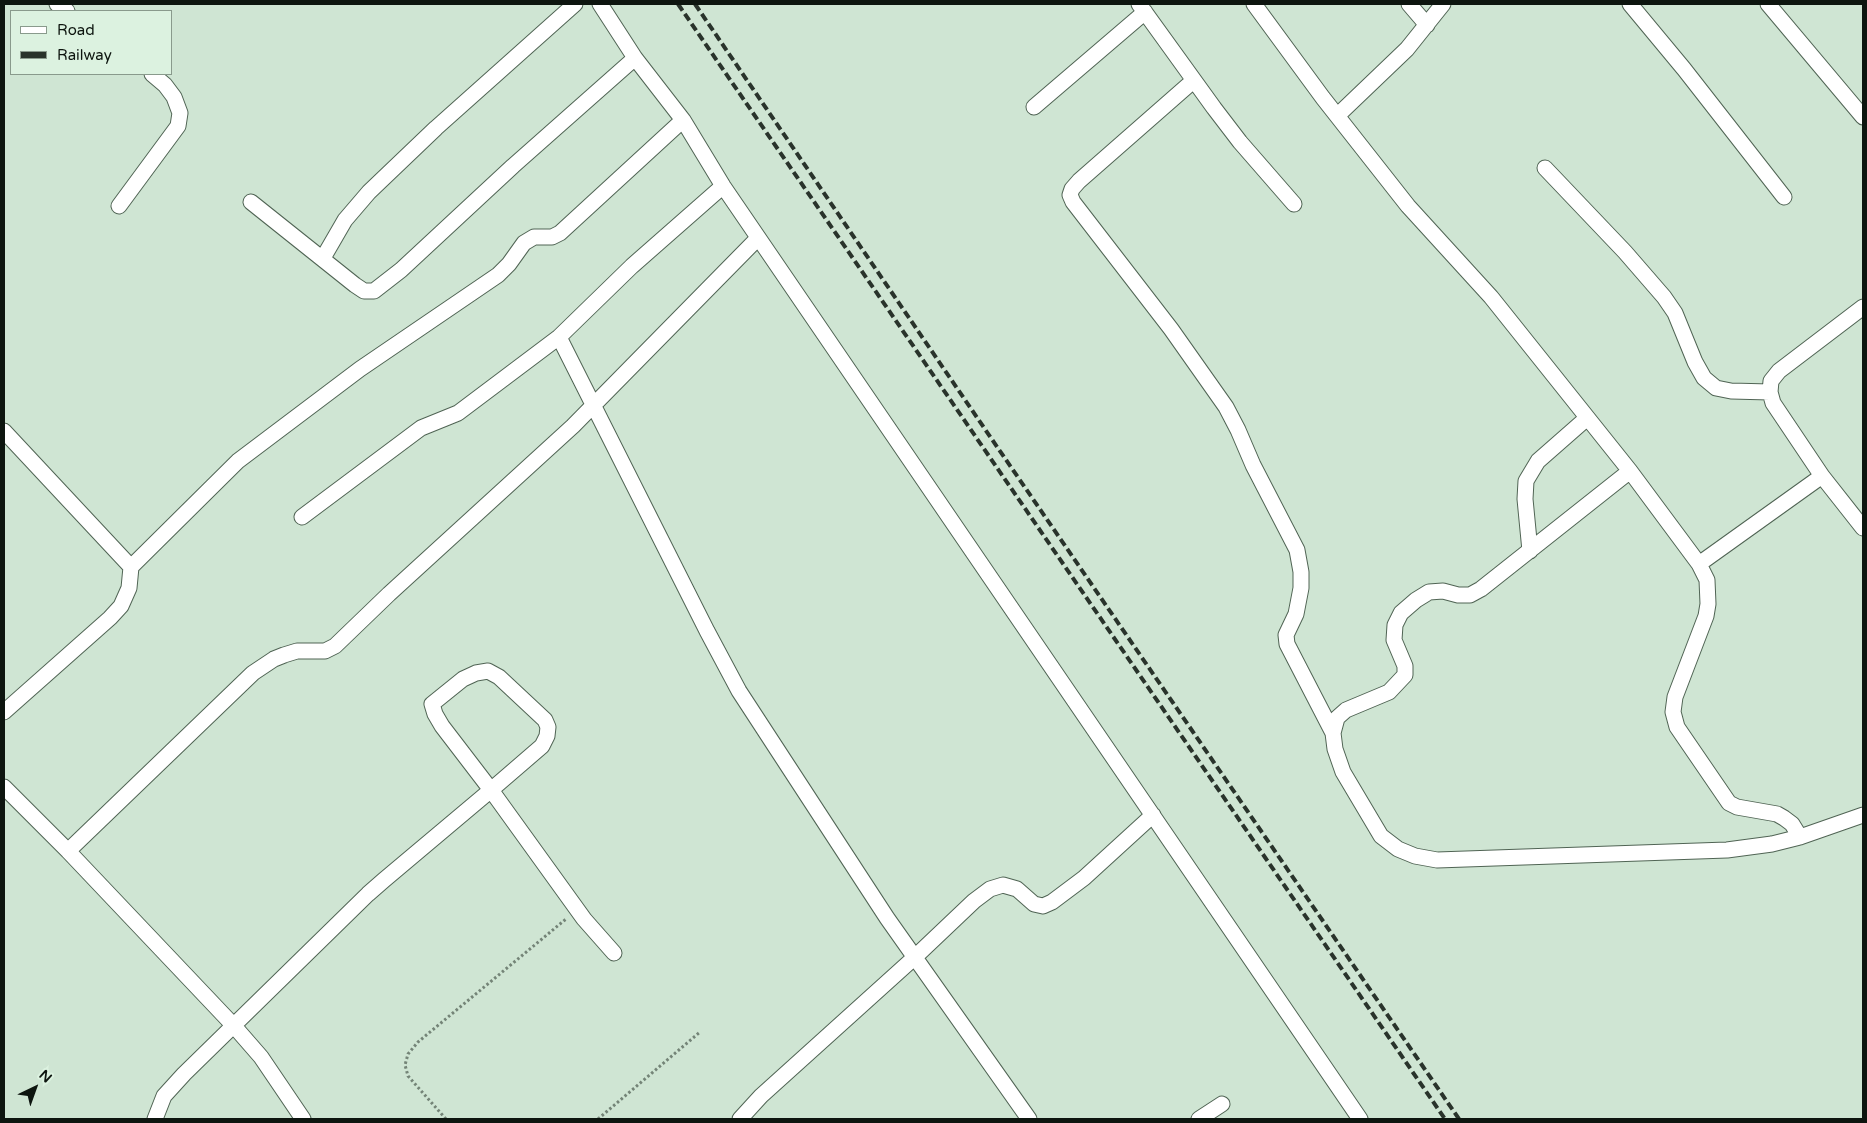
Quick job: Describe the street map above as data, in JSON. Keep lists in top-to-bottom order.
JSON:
{
  "legend": ["Road", "Railway"],
  "north": "top right"
}
